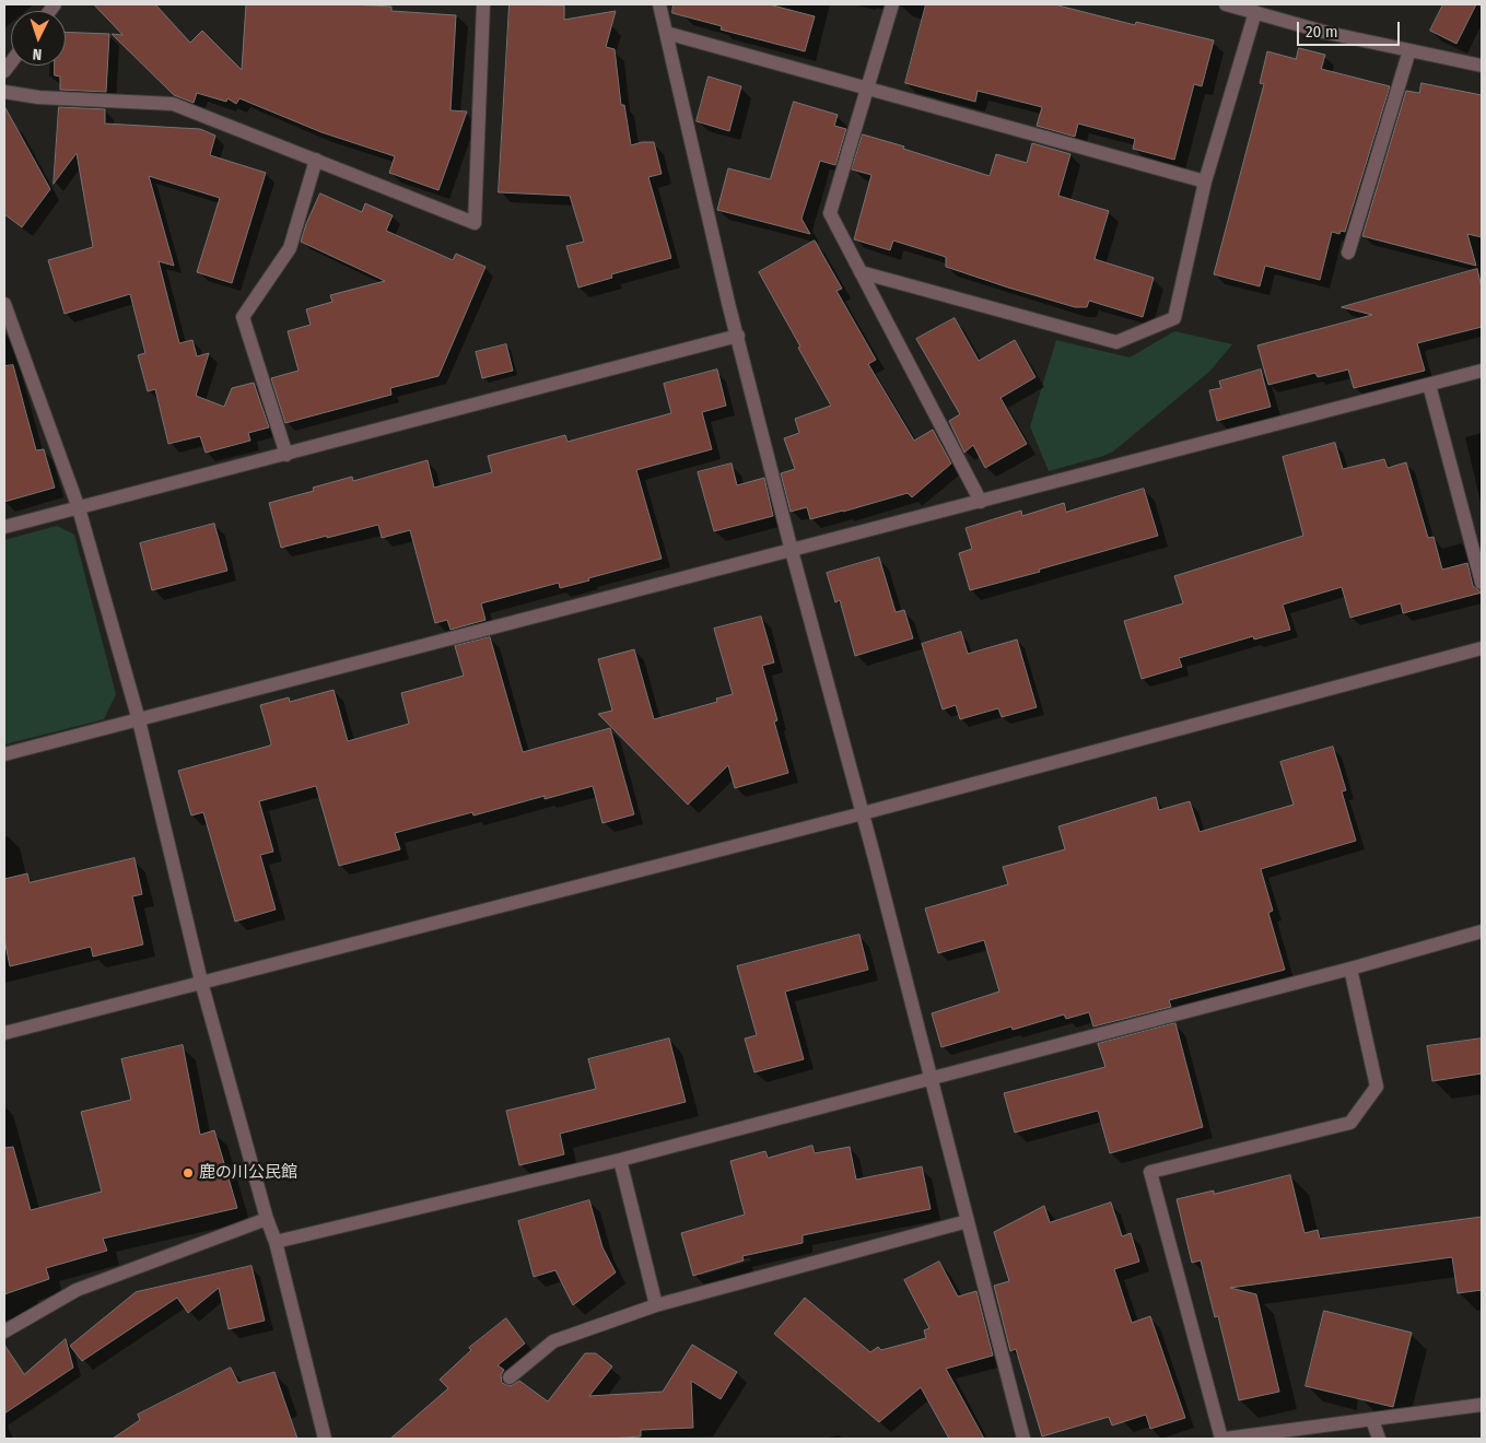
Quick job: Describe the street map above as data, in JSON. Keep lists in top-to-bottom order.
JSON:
{
  "places": ["鹿の川公民館"],
  "scale_bar": "20 m",
  "north": "bottom"
}
